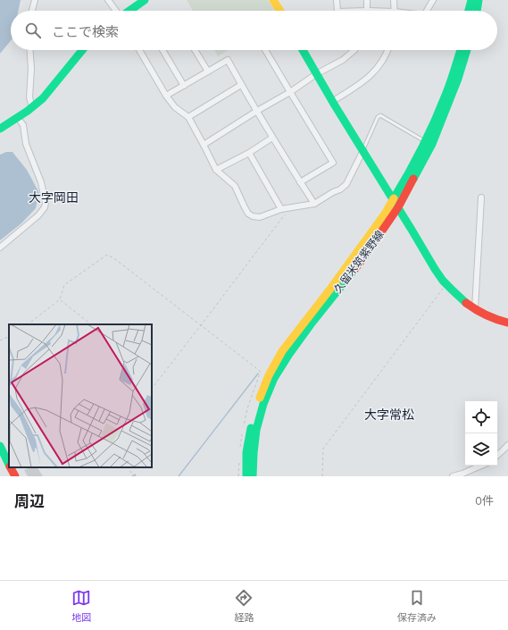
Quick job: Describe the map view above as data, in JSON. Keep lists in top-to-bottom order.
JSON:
{
  "streets": {
    "main road": ["久留米筑紫野線"]
  },
  "districts": ["大字岡田", "大字常松"],
  "page": {
    "search": "ここで検索",
    "heading": ["周辺", "0件"],
    "nav": ["地図", "経路", "保存済み"]
  }
}
